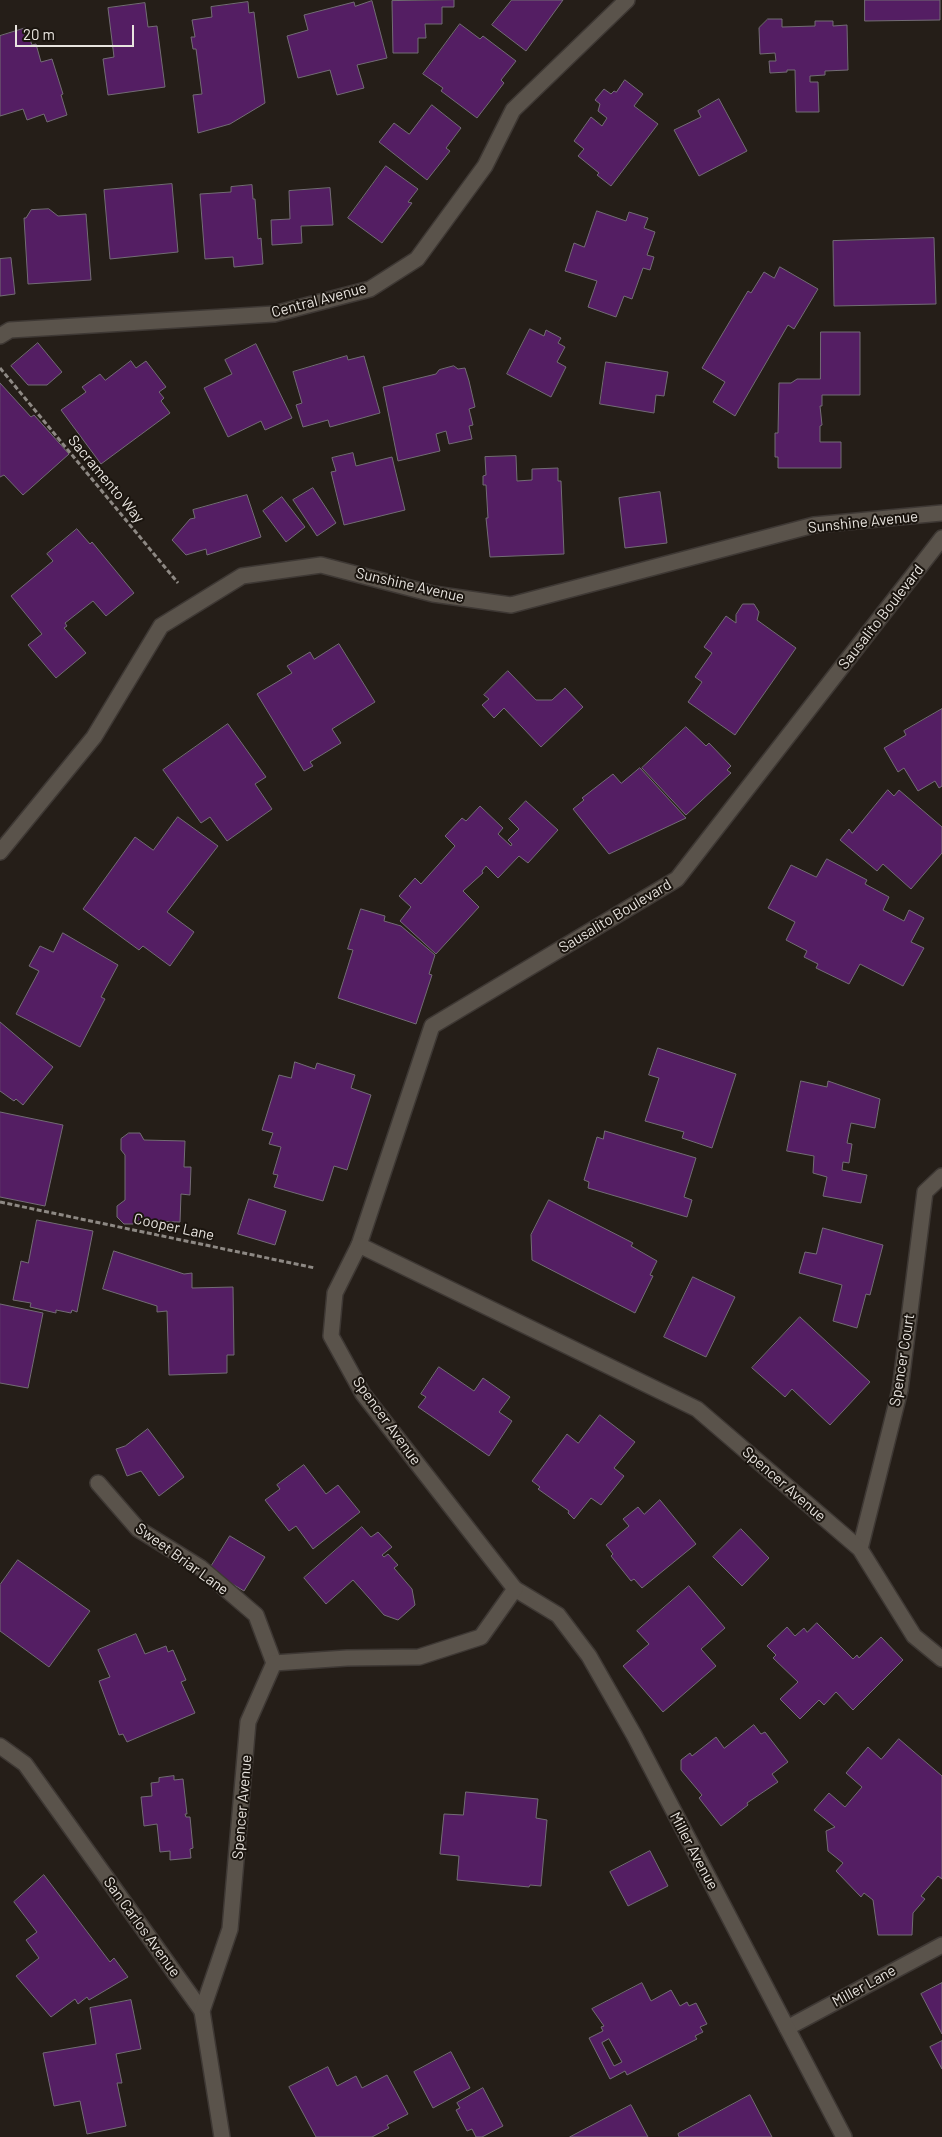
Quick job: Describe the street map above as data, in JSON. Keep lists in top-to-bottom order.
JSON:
{
  "streets": {
    "street": [
      "Central Avenue",
      "Sunshine Avenue",
      "Sausalito Boulevard",
      "Spencer Court",
      "Spencer Avenue",
      "Sweet Briar Lane",
      "Miller Avenue",
      "San Carlos Avenue",
      "Miller Lane"
    ],
    "path": ["Sacramento Way", "Cooper Lane"]
  },
  "crossings": [
    ["Sacramento Way", "Sunshine Avenue"],
    ["Sausalito Boulevard", "Spencer Avenue"],
    ["Cooper Lane", "Spencer Avenue"],
    ["Spencer Court", "Spencer Avenue"],
    ["Spencer Avenue", "Sweet Briar Lane"],
    ["Spencer Avenue", "Miller Avenue"],
    ["Spencer Avenue", "San Carlos Avenue"],
    ["Miller Avenue", "Miller Lane"]
  ],
  "scale_bar": "20 m"
}
